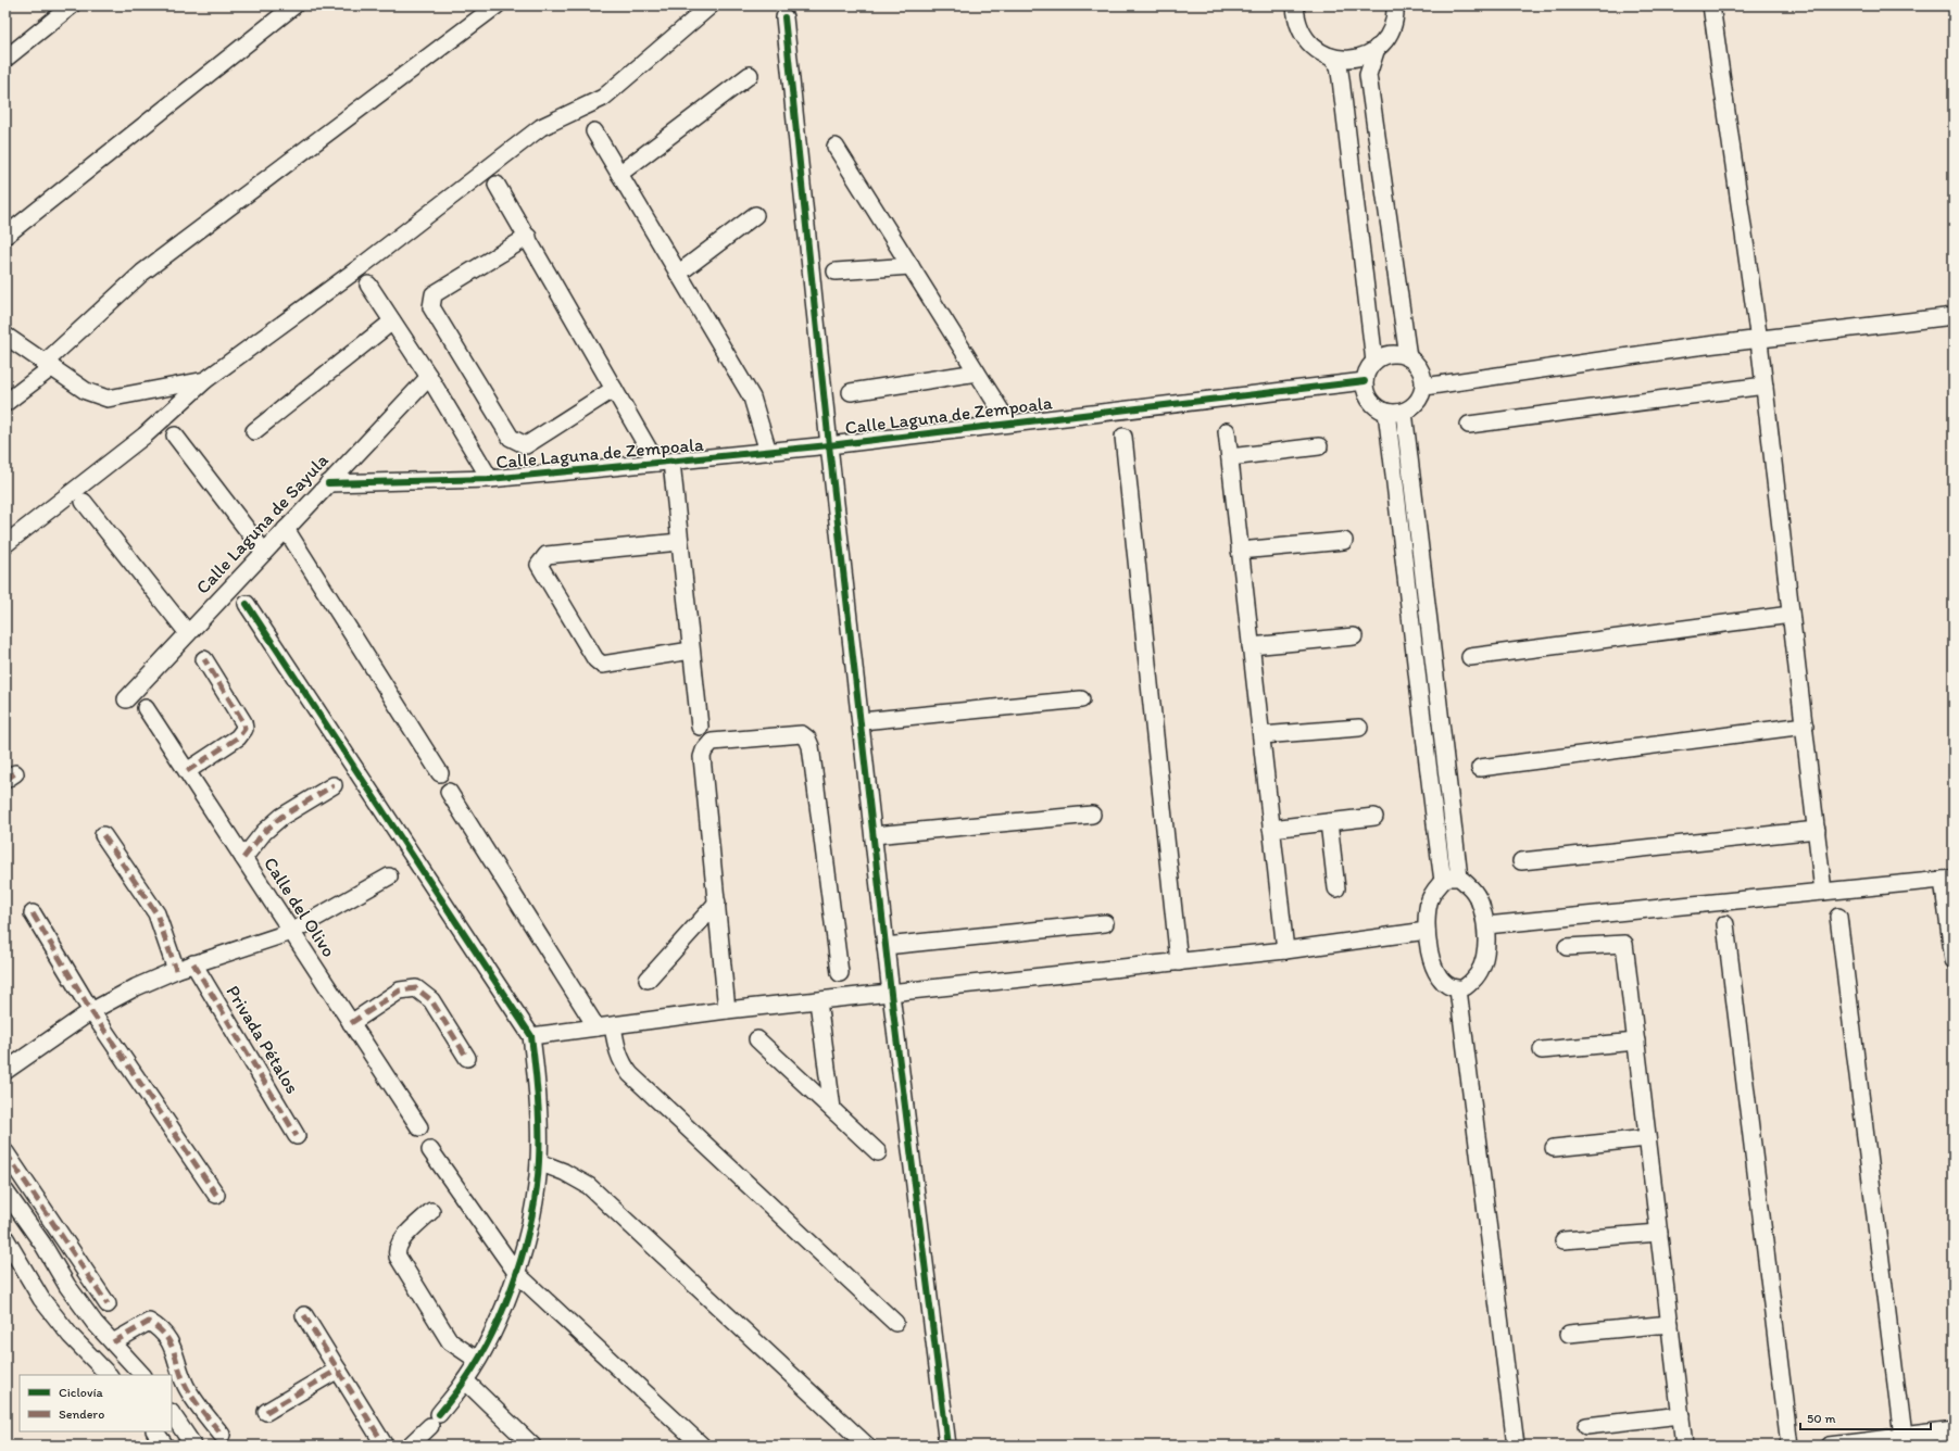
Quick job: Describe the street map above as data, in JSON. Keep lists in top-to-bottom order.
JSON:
{
  "streets": {
    "street": [
      "Calle Laguna de Zempoala",
      "Calle Laguna de Sayula",
      "Calle del Olivo",
      "Privada Pétalos"
    ]
  },
  "crossings": [
    ["Calle Laguna de Zempoala", "Calle Laguna de Sayula"]
  ],
  "legend": ["Ciclovía", "Sendero"],
  "scale_bar": "50 m"
}
